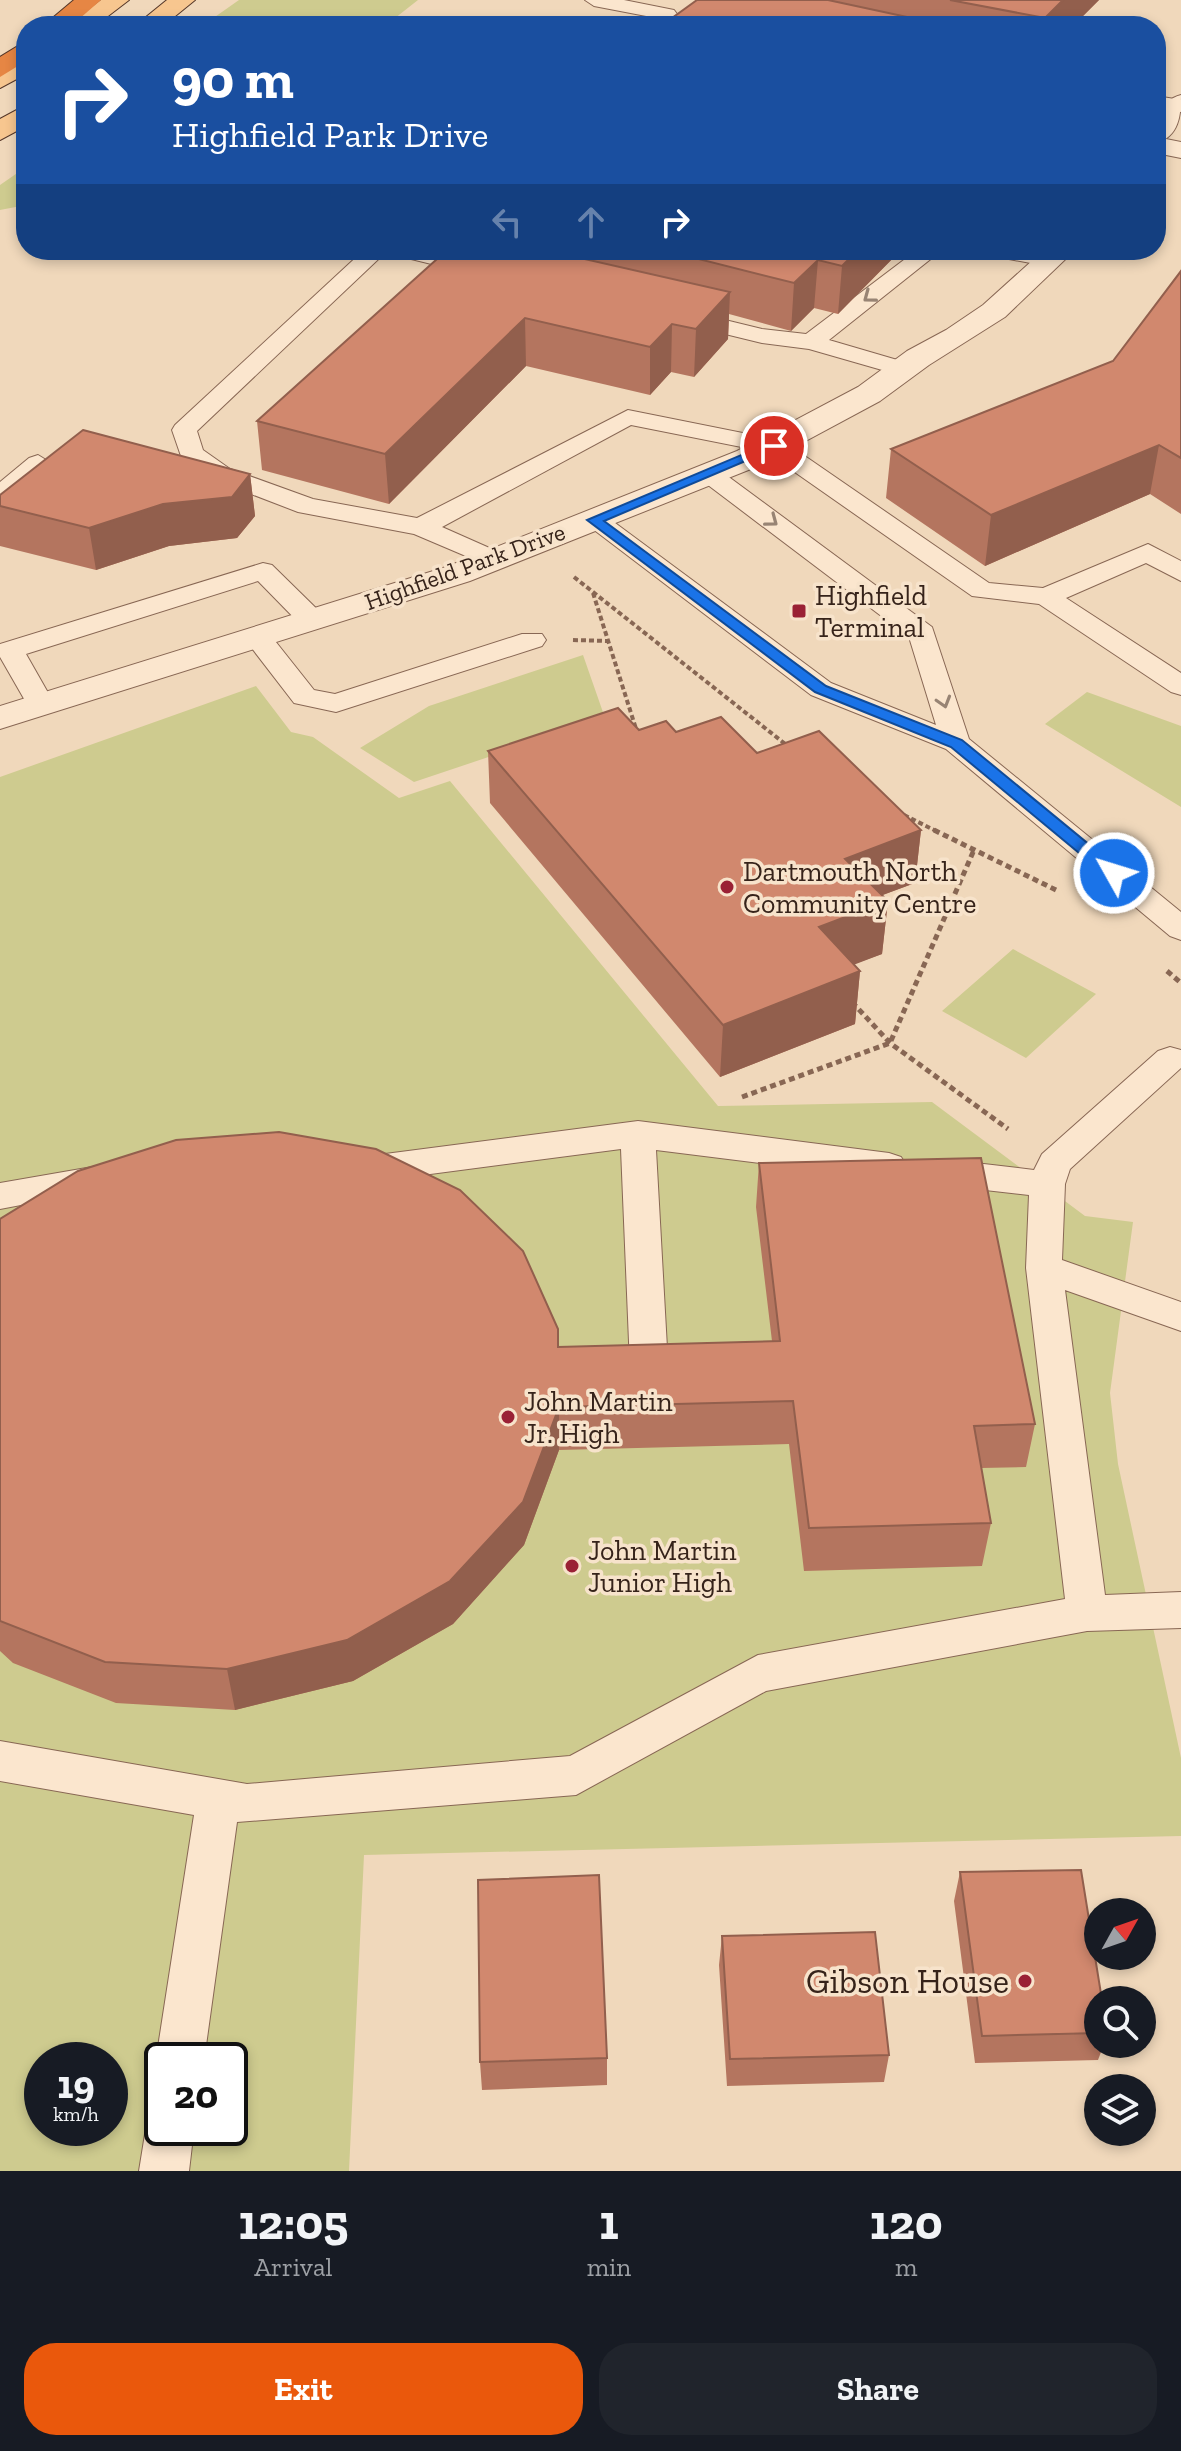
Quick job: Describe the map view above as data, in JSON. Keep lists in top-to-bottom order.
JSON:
{
  "streets": {
    "street": ["Highfield Park Drive"]
  },
  "places": {
    "transit": ["Highfield Terminal"],
    "other": [
      "Dartmouth North Community Centre",
      "John Martin Jr. High",
      "John Martin Junior High",
      "Gibson House"
    ]
  },
  "north": "top right",
  "page": {
    "turn": ["90 m", "Highfield Park Drive"],
    "speed": "19 km/h",
    "limit": "20",
    "eta": [
      "12:05",
      "Arrival",
      "1",
      "min",
      "120",
      "m"
    ],
    "buttons": ["Exit", "Share"]
  }
}
